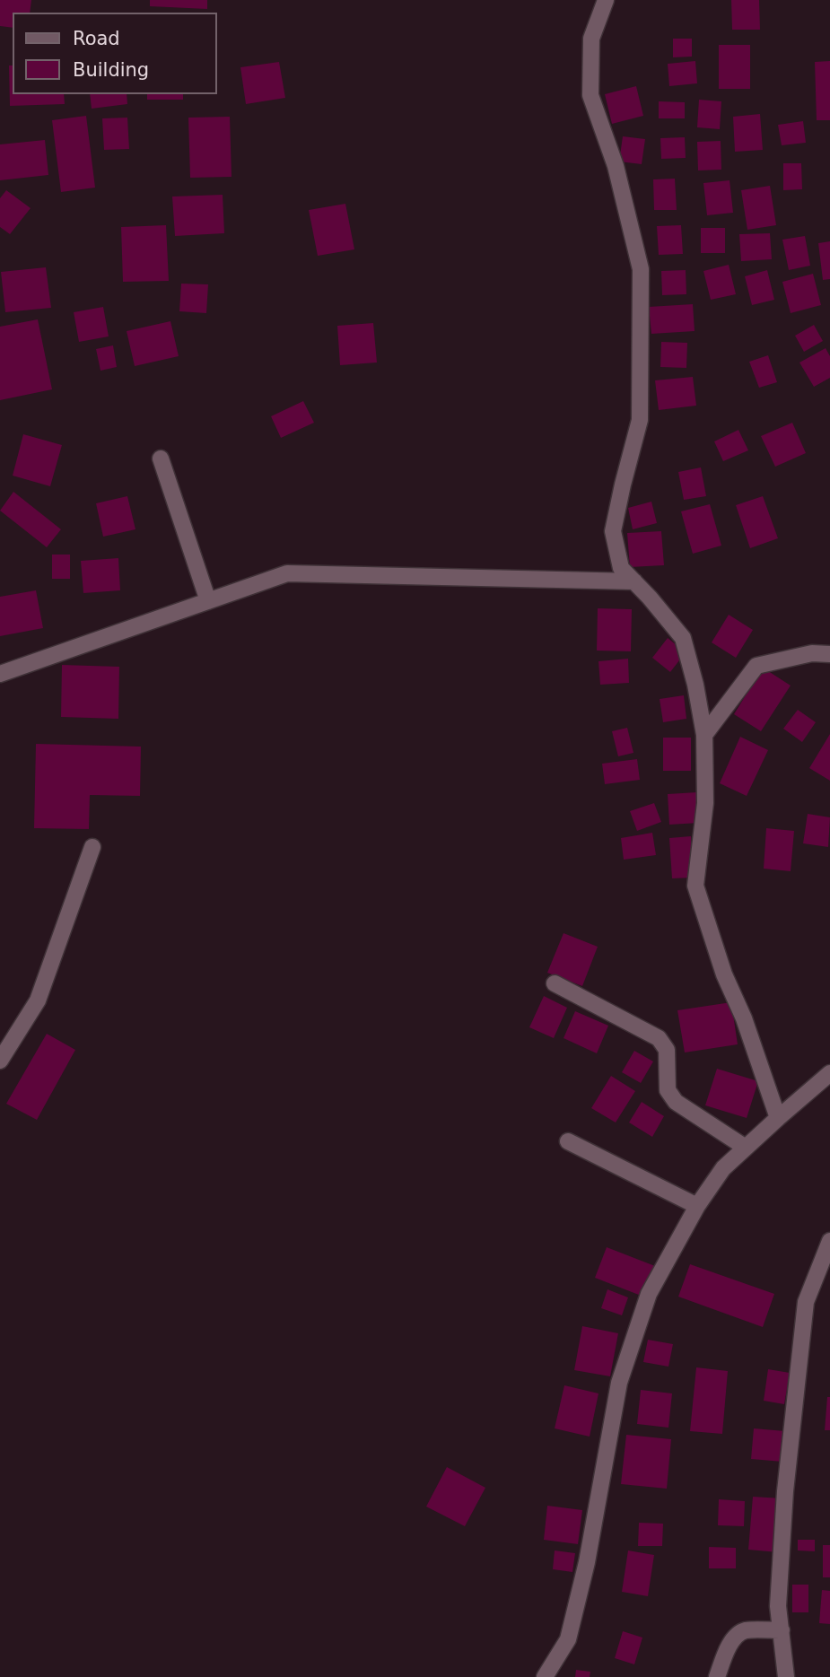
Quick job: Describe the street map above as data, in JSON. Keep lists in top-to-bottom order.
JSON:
{
  "legend": ["Road", "Building"]
}
